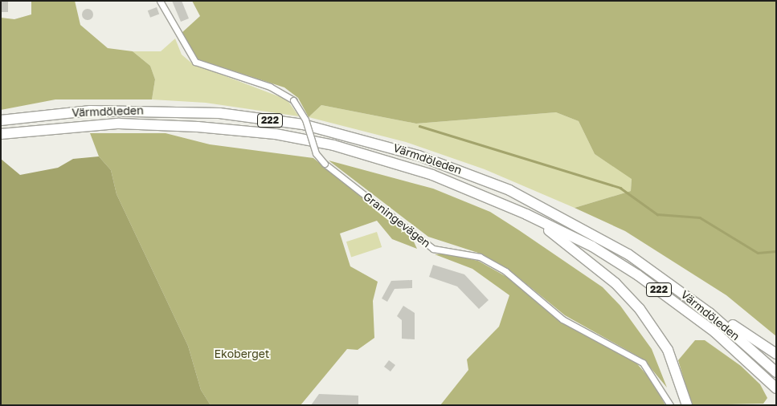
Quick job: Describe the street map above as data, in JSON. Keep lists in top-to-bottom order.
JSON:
{
  "streets": {
    "highway": ["Värmdöleden", "222"],
    "street": ["Graningevägen"]
  },
  "parks": ["Ekoberget"]
}
